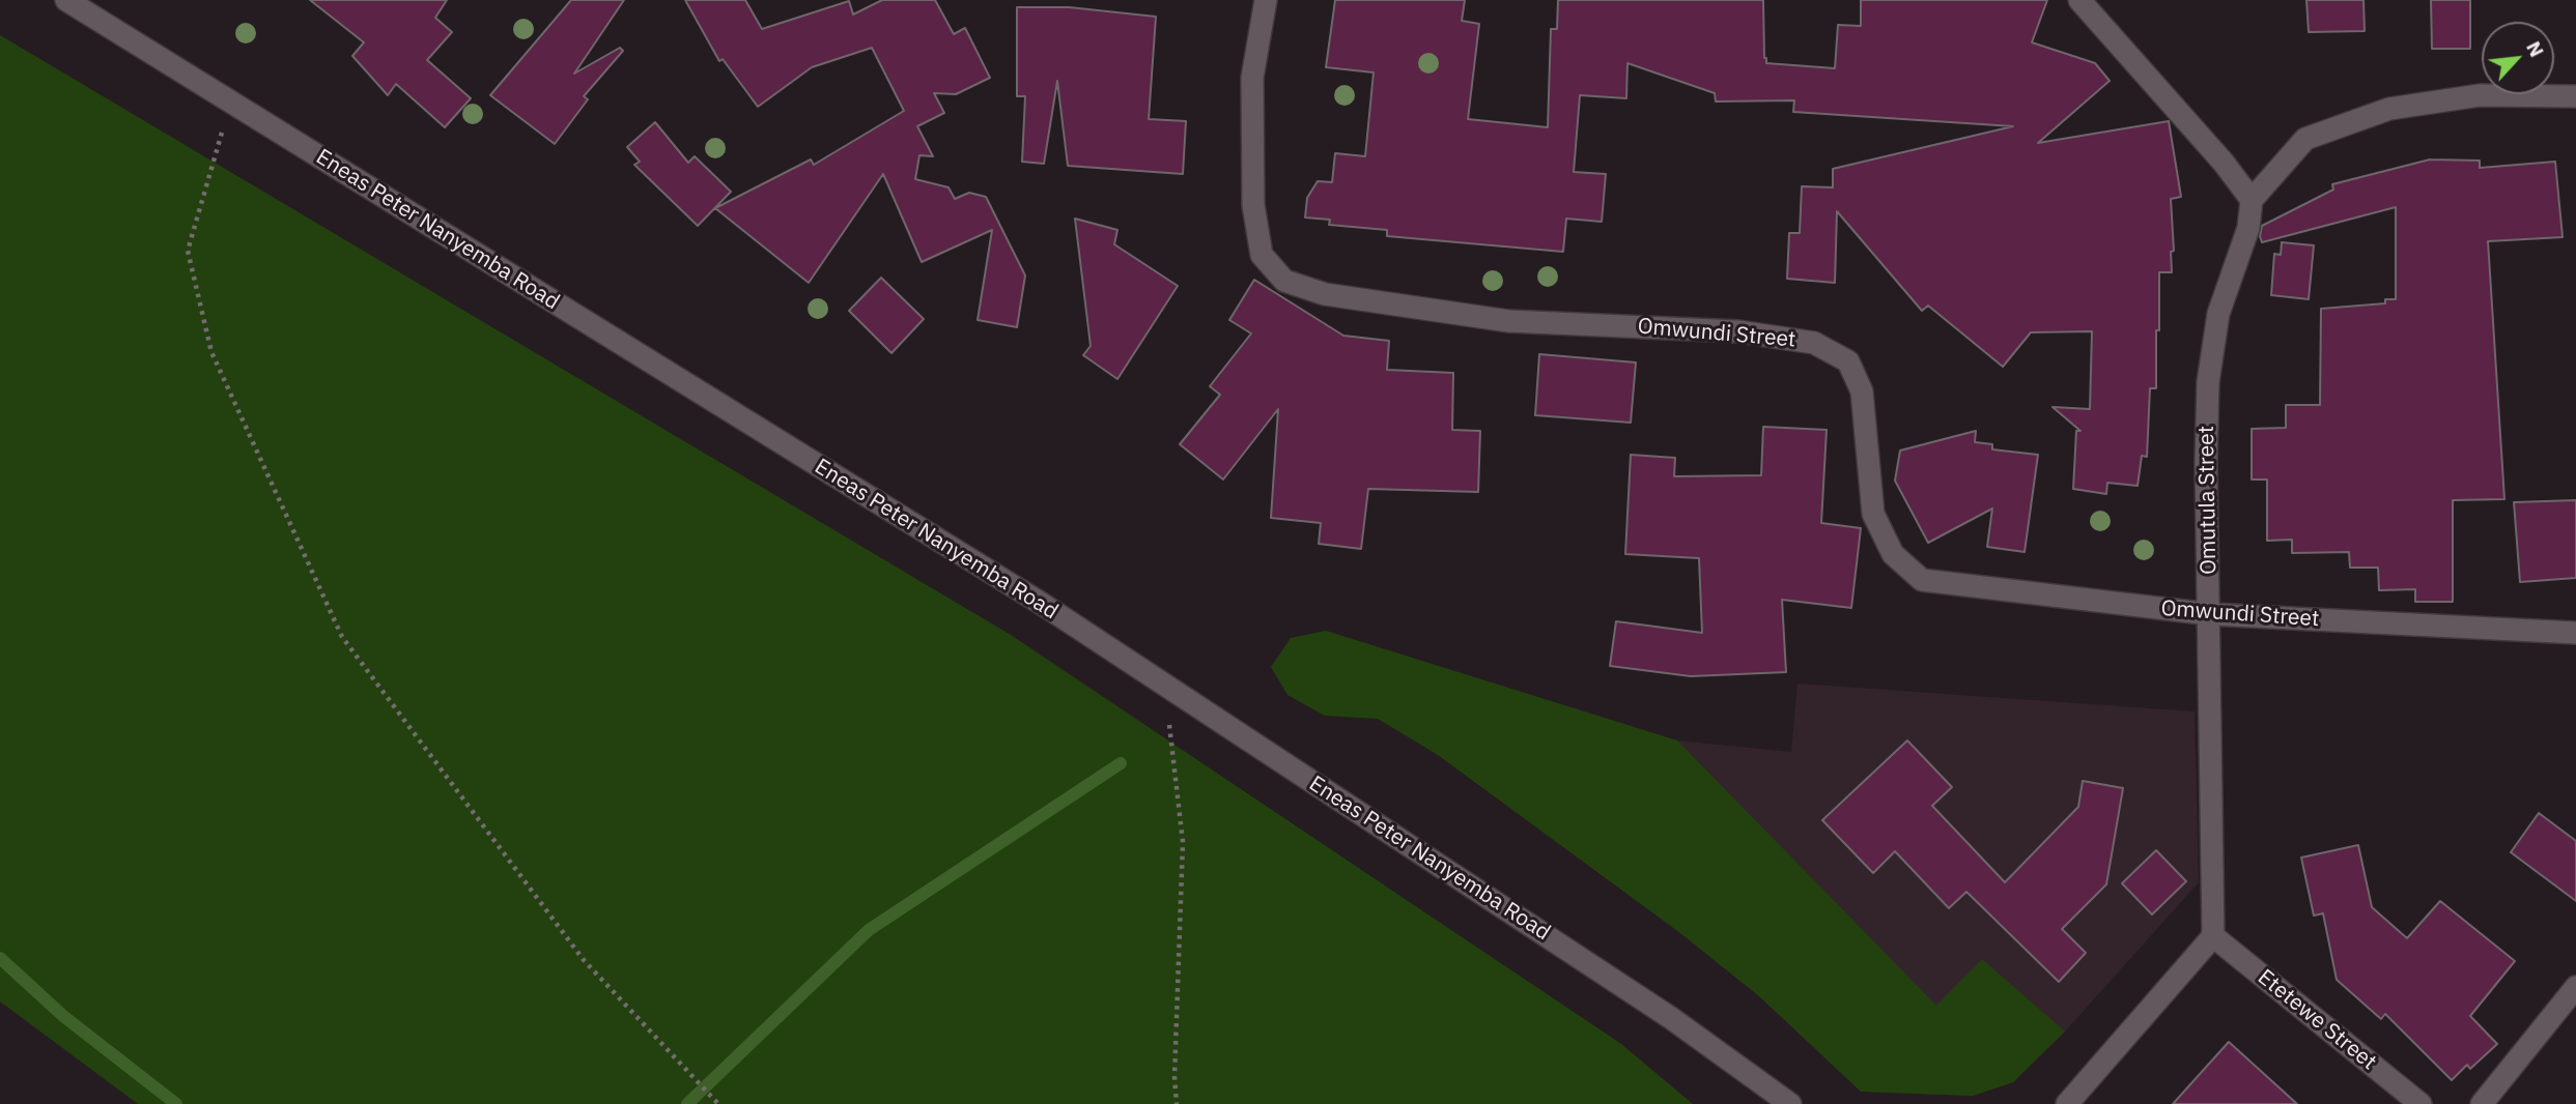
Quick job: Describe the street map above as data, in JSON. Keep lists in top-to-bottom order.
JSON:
{
  "streets": {
    "street": [
      "Eneas Peter Nanyemba Road",
      "Omwundi Street",
      "Omutula Street",
      "Etetewe Street"
    ]
  },
  "crossings": [
    ["Omwundi Street", "Omutula Street"],
    ["Omutula Street", "Etetewe Street"]
  ],
  "north": "top right"
}
